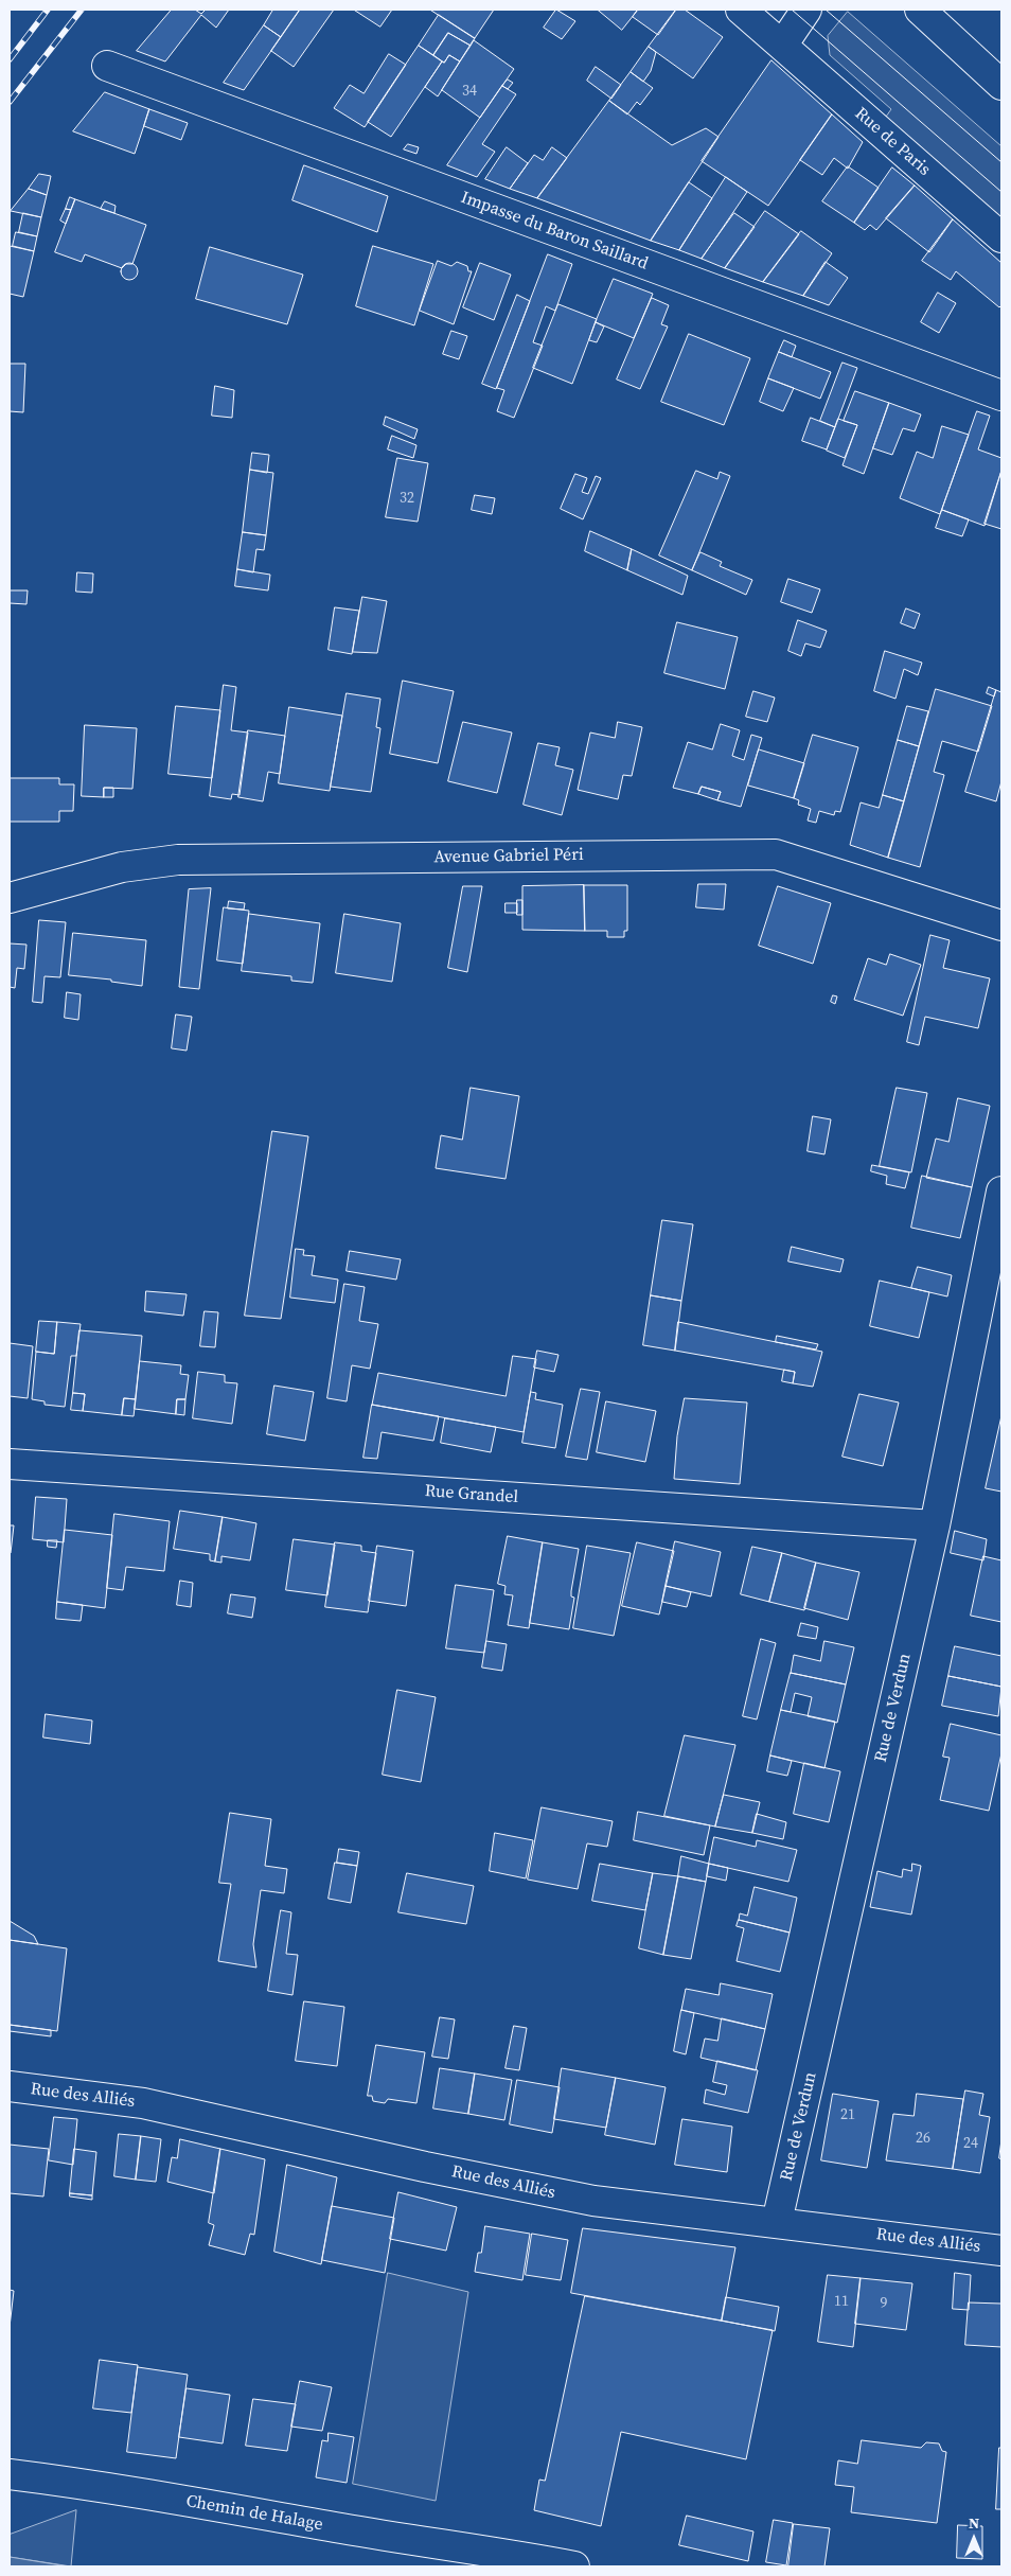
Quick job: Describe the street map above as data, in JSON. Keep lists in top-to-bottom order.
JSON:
{
  "streets": {
    "street": [
      "Rue de Paris",
      "Impasse du Baron Saillard",
      "Avenue Gabriel Péri",
      "Rue Grandel",
      "Rue de Verdun",
      "Rue des Alliés",
      "Chemin de Halage"
    ]
  },
  "crossings": [
    ["Rue Grandel", "Rue de Verdun"],
    ["Rue de Verdun", "Rue des Alliés"]
  ],
  "house_numbers": [
    "34",
    "32",
    "21",
    "26",
    "24",
    "11",
    "9"
  ],
  "north": "top"
}
